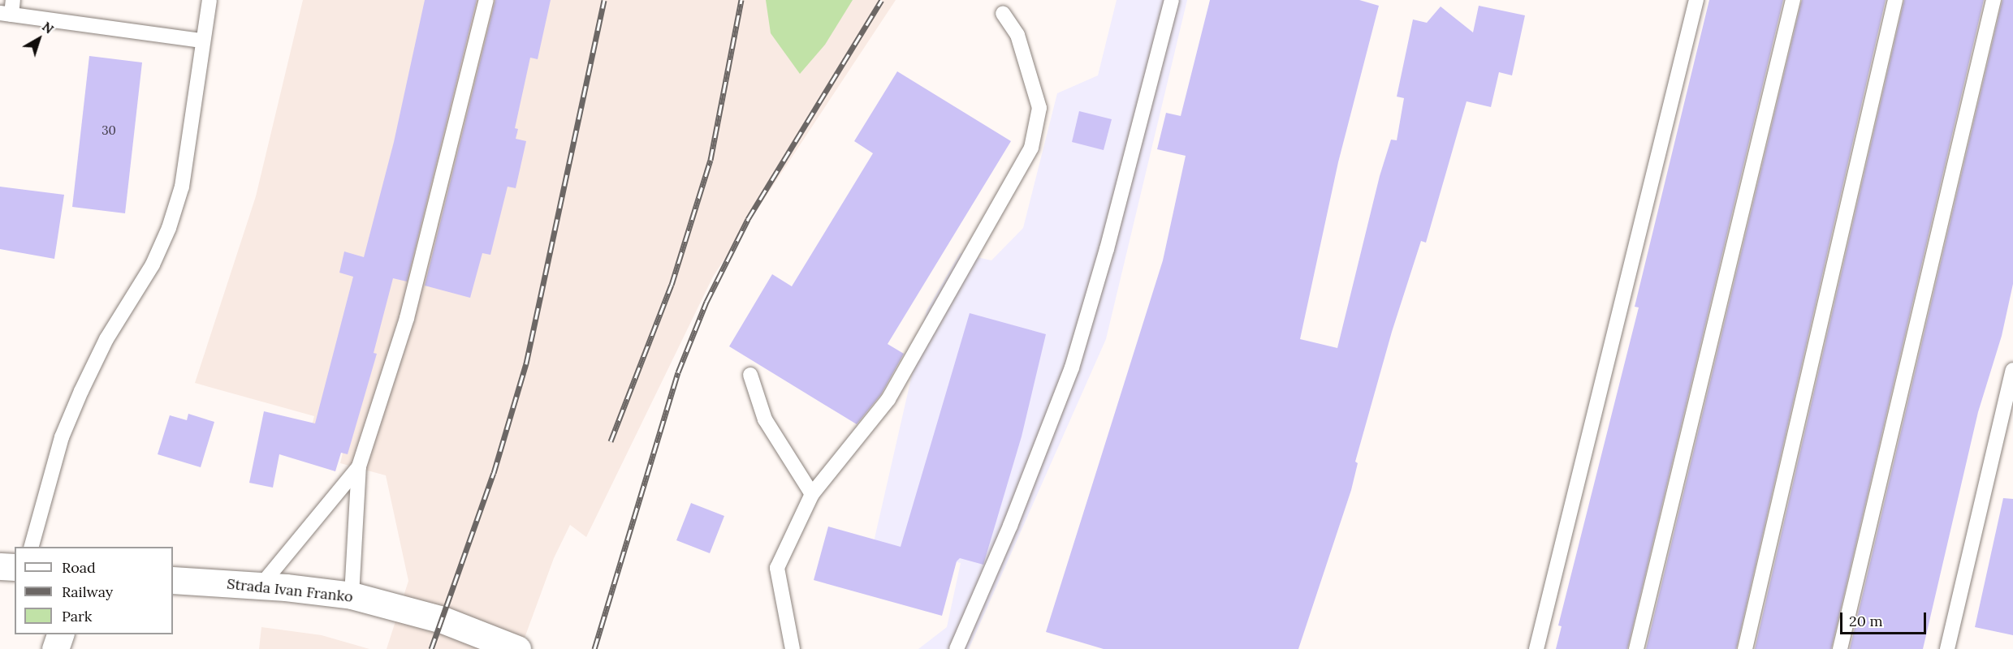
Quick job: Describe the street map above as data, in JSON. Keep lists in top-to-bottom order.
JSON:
{
  "streets": {
    "main road": ["Strada Ivan Franko"]
  },
  "house_numbers": ["30"],
  "legend": ["Road", "Railway", "Park"],
  "scale_bar": "20 m",
  "north": "top right"
}
